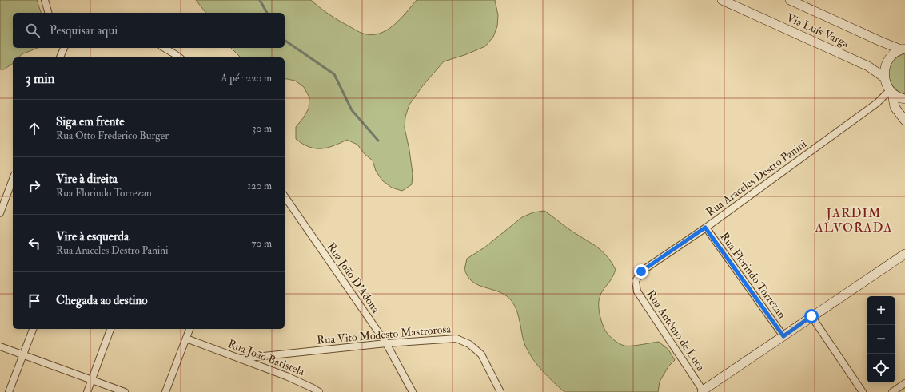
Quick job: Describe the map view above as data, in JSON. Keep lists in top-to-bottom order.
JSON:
{
  "streets": {
    "main road": ["Via Luís Varga"],
    "street": [
      "Rua Araceles Destro Panini",
      "Rua Florindo Torrezan",
      "Rua João D'Adona",
      "Rua Antônio de Luca",
      "Rua Vito Modesto Mastrorosa",
      "Rua João Batistela"
    ]
  },
  "crossings": [
    ["Rua Araceles Destro Panini", "Rua Florindo Torrezan"],
    ["Rua Araceles Destro Panini", "Rua Antônio de Luca"],
    ["Rua João D'Adona", "Rua Vito Modesto Mastrorosa"],
    ["Rua Vito Modesto Mastrorosa", "Rua João Batistela"]
  ],
  "districts": ["JARDIM ALVORADA"],
  "page": {
    "search": "Pesquisar aqui",
    "heading": ["3 min", "A pé · 220 m"],
    "list": [
      ["Siga em frente", "Rua Otto Frederico Burger", "30 m"],
      ["Vire à direita", "Rua Florindo Torrezan", "120 m"],
      ["Vire à esquerda", "Rua Araceles Destro Panini", "70 m"],
      "Chegada ao destino"
    ],
    "map_buttons": ["+", "−"]
  }
}
